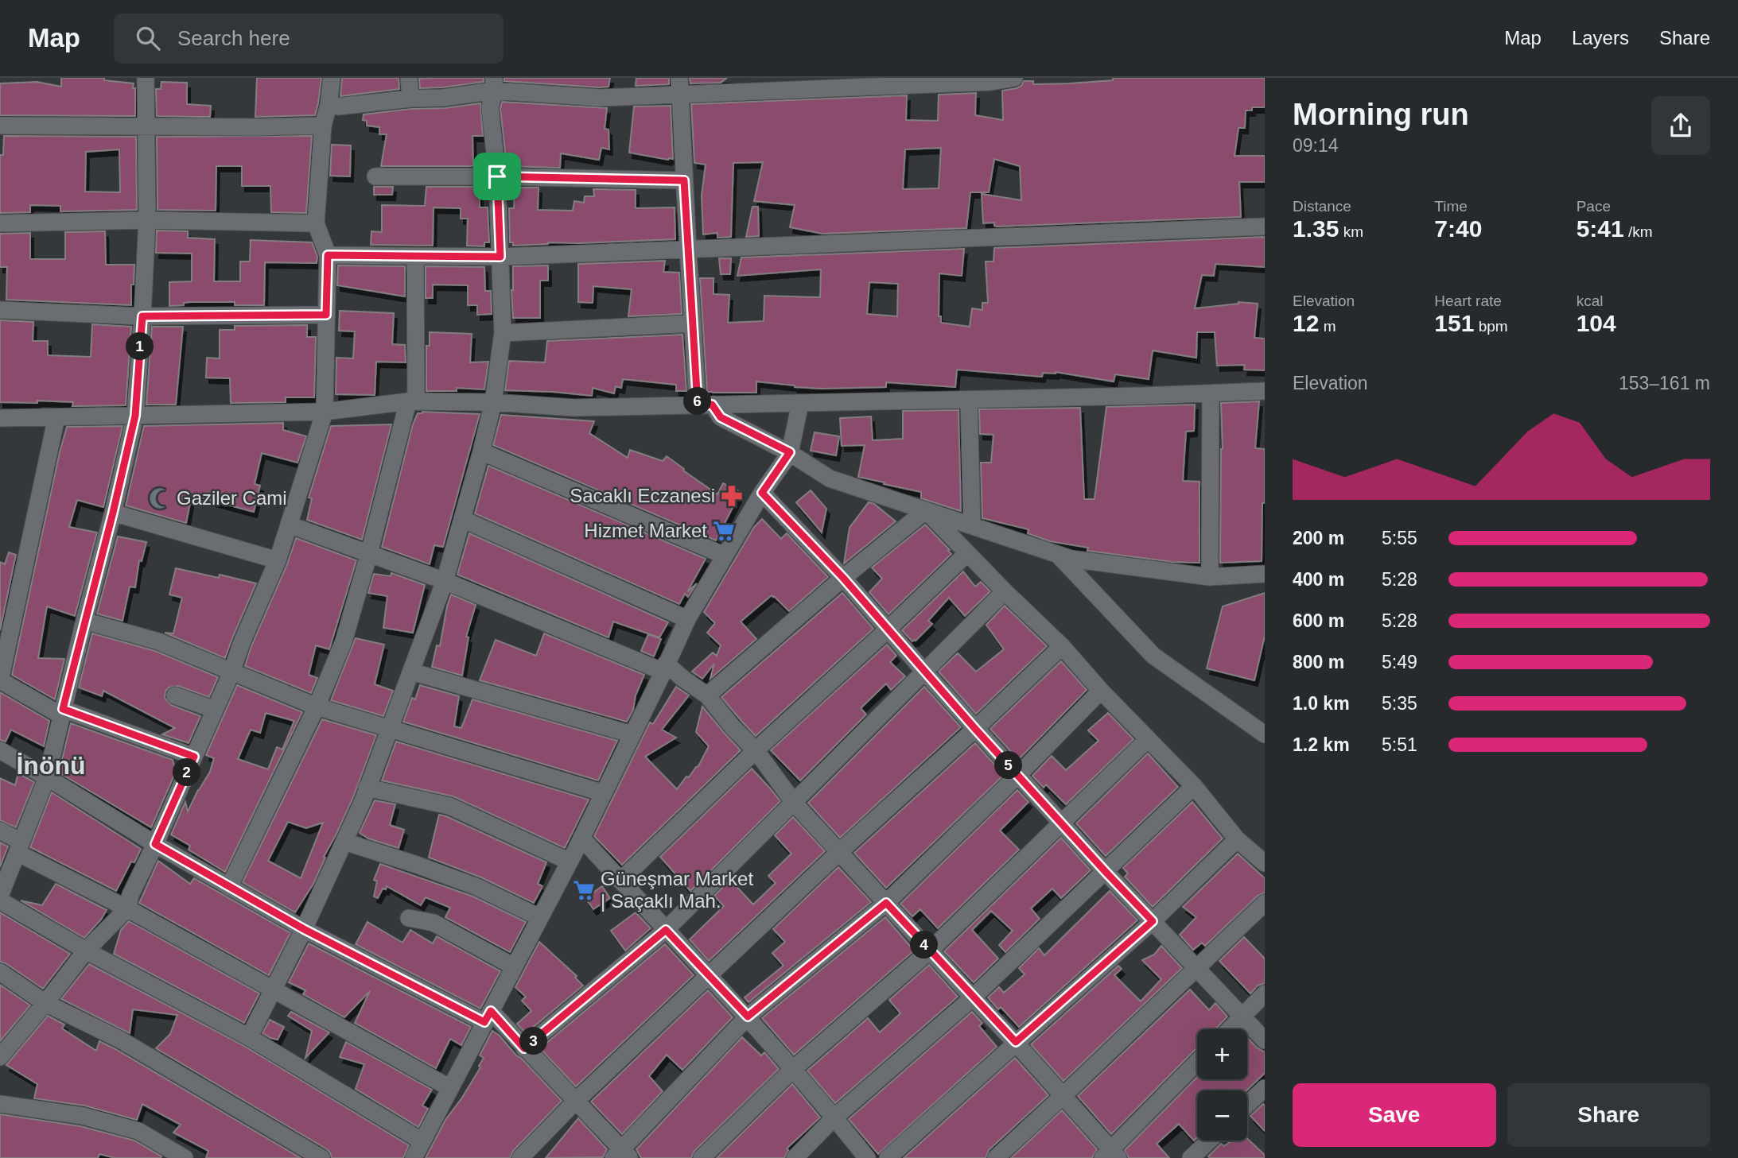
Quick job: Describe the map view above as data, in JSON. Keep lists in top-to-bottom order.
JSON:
{
  "districts": ["İnönü"],
  "places": {
    "pharmacy": ["Sacaklı Eczanesi"],
    "mosque": ["Gaziler Cami"],
    "supermarket": ["Hizmet Market", "Güneşmar Market | Saçaklı Mah."]
  },
  "page": {
    "header": "Map",
    "search": "Search here",
    "nav": ["Map", "Layers", "Share"],
    "heading": ["Morning run", "09:14"],
    "stats": [
      ["Distance", "1.35 km"],
      ["Time", "7:40"],
      ["Pace", "5:41 /km"],
      ["Elevation", "12 m"],
      ["Heart rate", "151 bpm"],
      ["kcal", "104"]
    ],
    "pins": [
      "1",
      "6",
      "5",
      "2",
      "4",
      "3"
    ],
    "chart": ["Elevation", "153–161 m"],
    "list": [
      {
        "name": "200 m",
        "note": "5:55"
      },
      {
        "name": "400 m",
        "note": "5:28"
      },
      {
        "name": "600 m",
        "note": "5:28"
      },
      {
        "name": "800 m",
        "note": "5:49"
      },
      {
        "name": "1.0 km",
        "note": "5:35"
      },
      {
        "name": "1.2 km",
        "note": "5:51"
      }
    ],
    "map_buttons": ["+", "−"],
    "buttons": ["Save", "Share"]
  }
}
